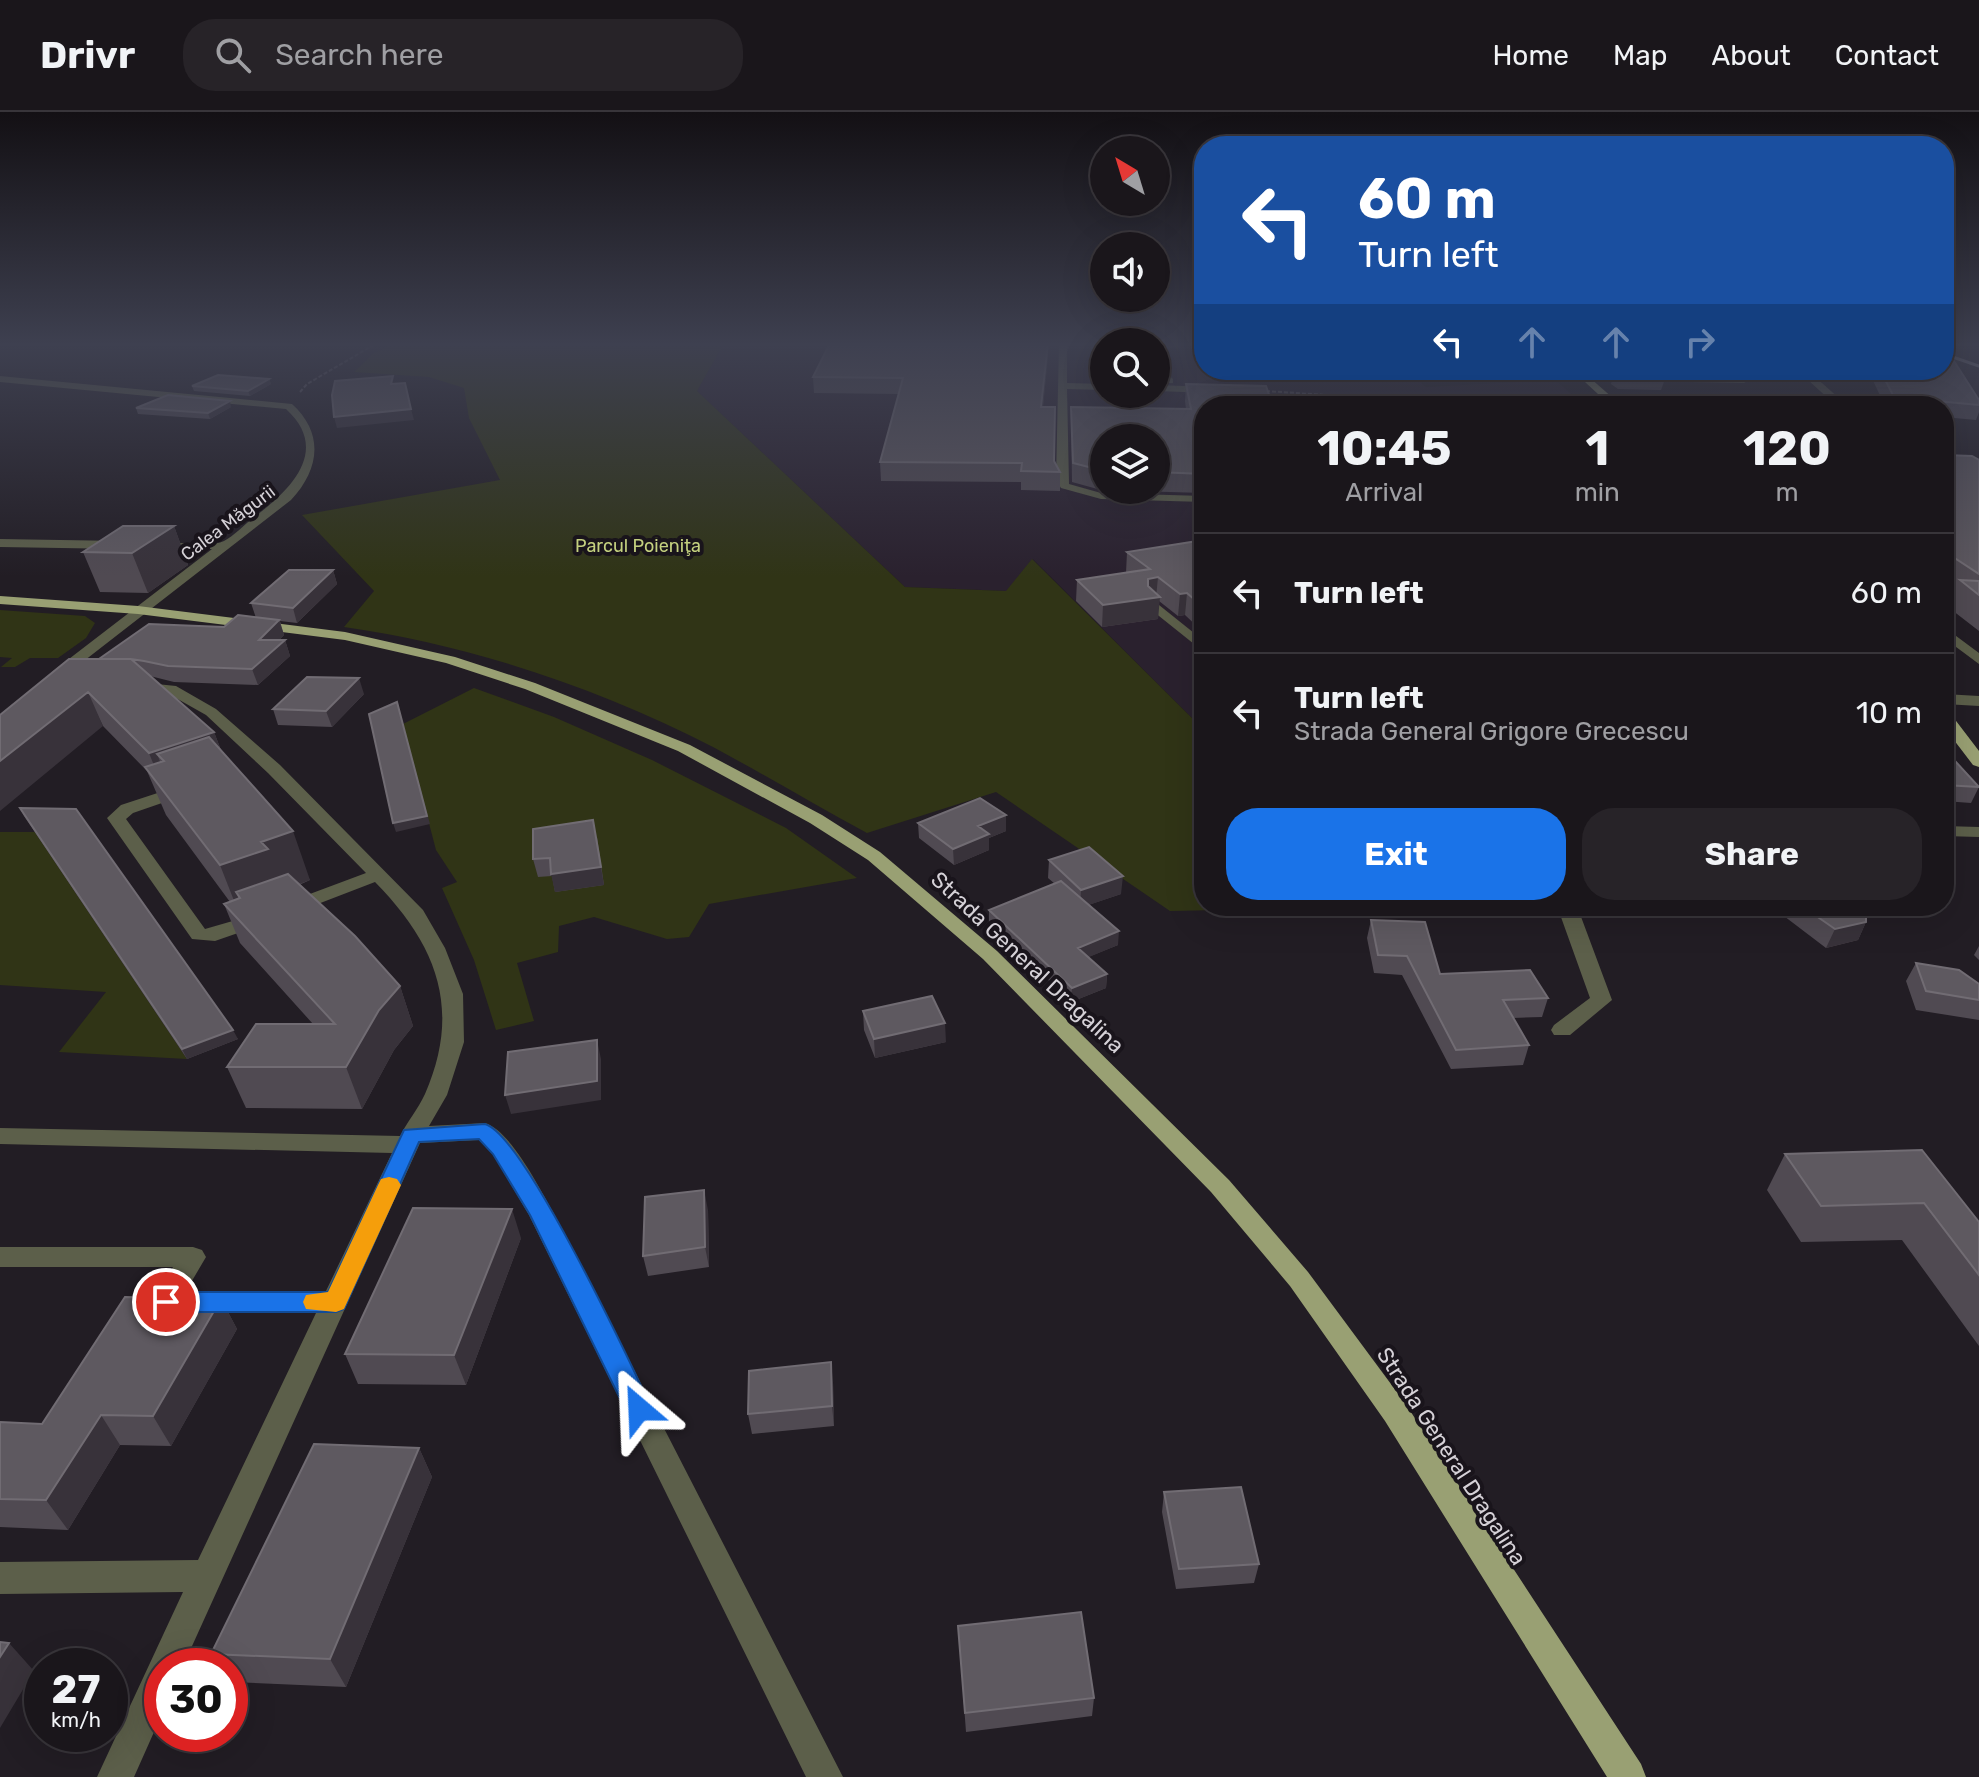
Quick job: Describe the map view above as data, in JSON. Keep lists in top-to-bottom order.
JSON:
{
  "streets": {
    "main road": ["Strada General Dragalina"],
    "street": ["Calea Măgurii"]
  },
  "crossings": [
    ["Calea Măgurii", "Strada General Dragalina"]
  ],
  "parks": ["Parcul Poieniţa"],
  "north": "top left",
  "page": {
    "header": "Drivr",
    "search": "Search here",
    "nav": [
      "Home",
      "Map",
      "About",
      "Contact"
    ],
    "turn": ["60 m", "Turn left"],
    "eta": [
      "10:45",
      "Arrival",
      "1",
      "min",
      "120",
      "m"
    ],
    "list": [
      {
        "name": "Turn left",
        "value": "60 m"
      },
      {
        "name": "Turn left",
        "note": "Strada General Grigore Grecescu",
        "value": "10 m"
      }
    ],
    "buttons": ["Exit", "Share"],
    "speed": "27 km/h",
    "limit": "30"
  }
}
